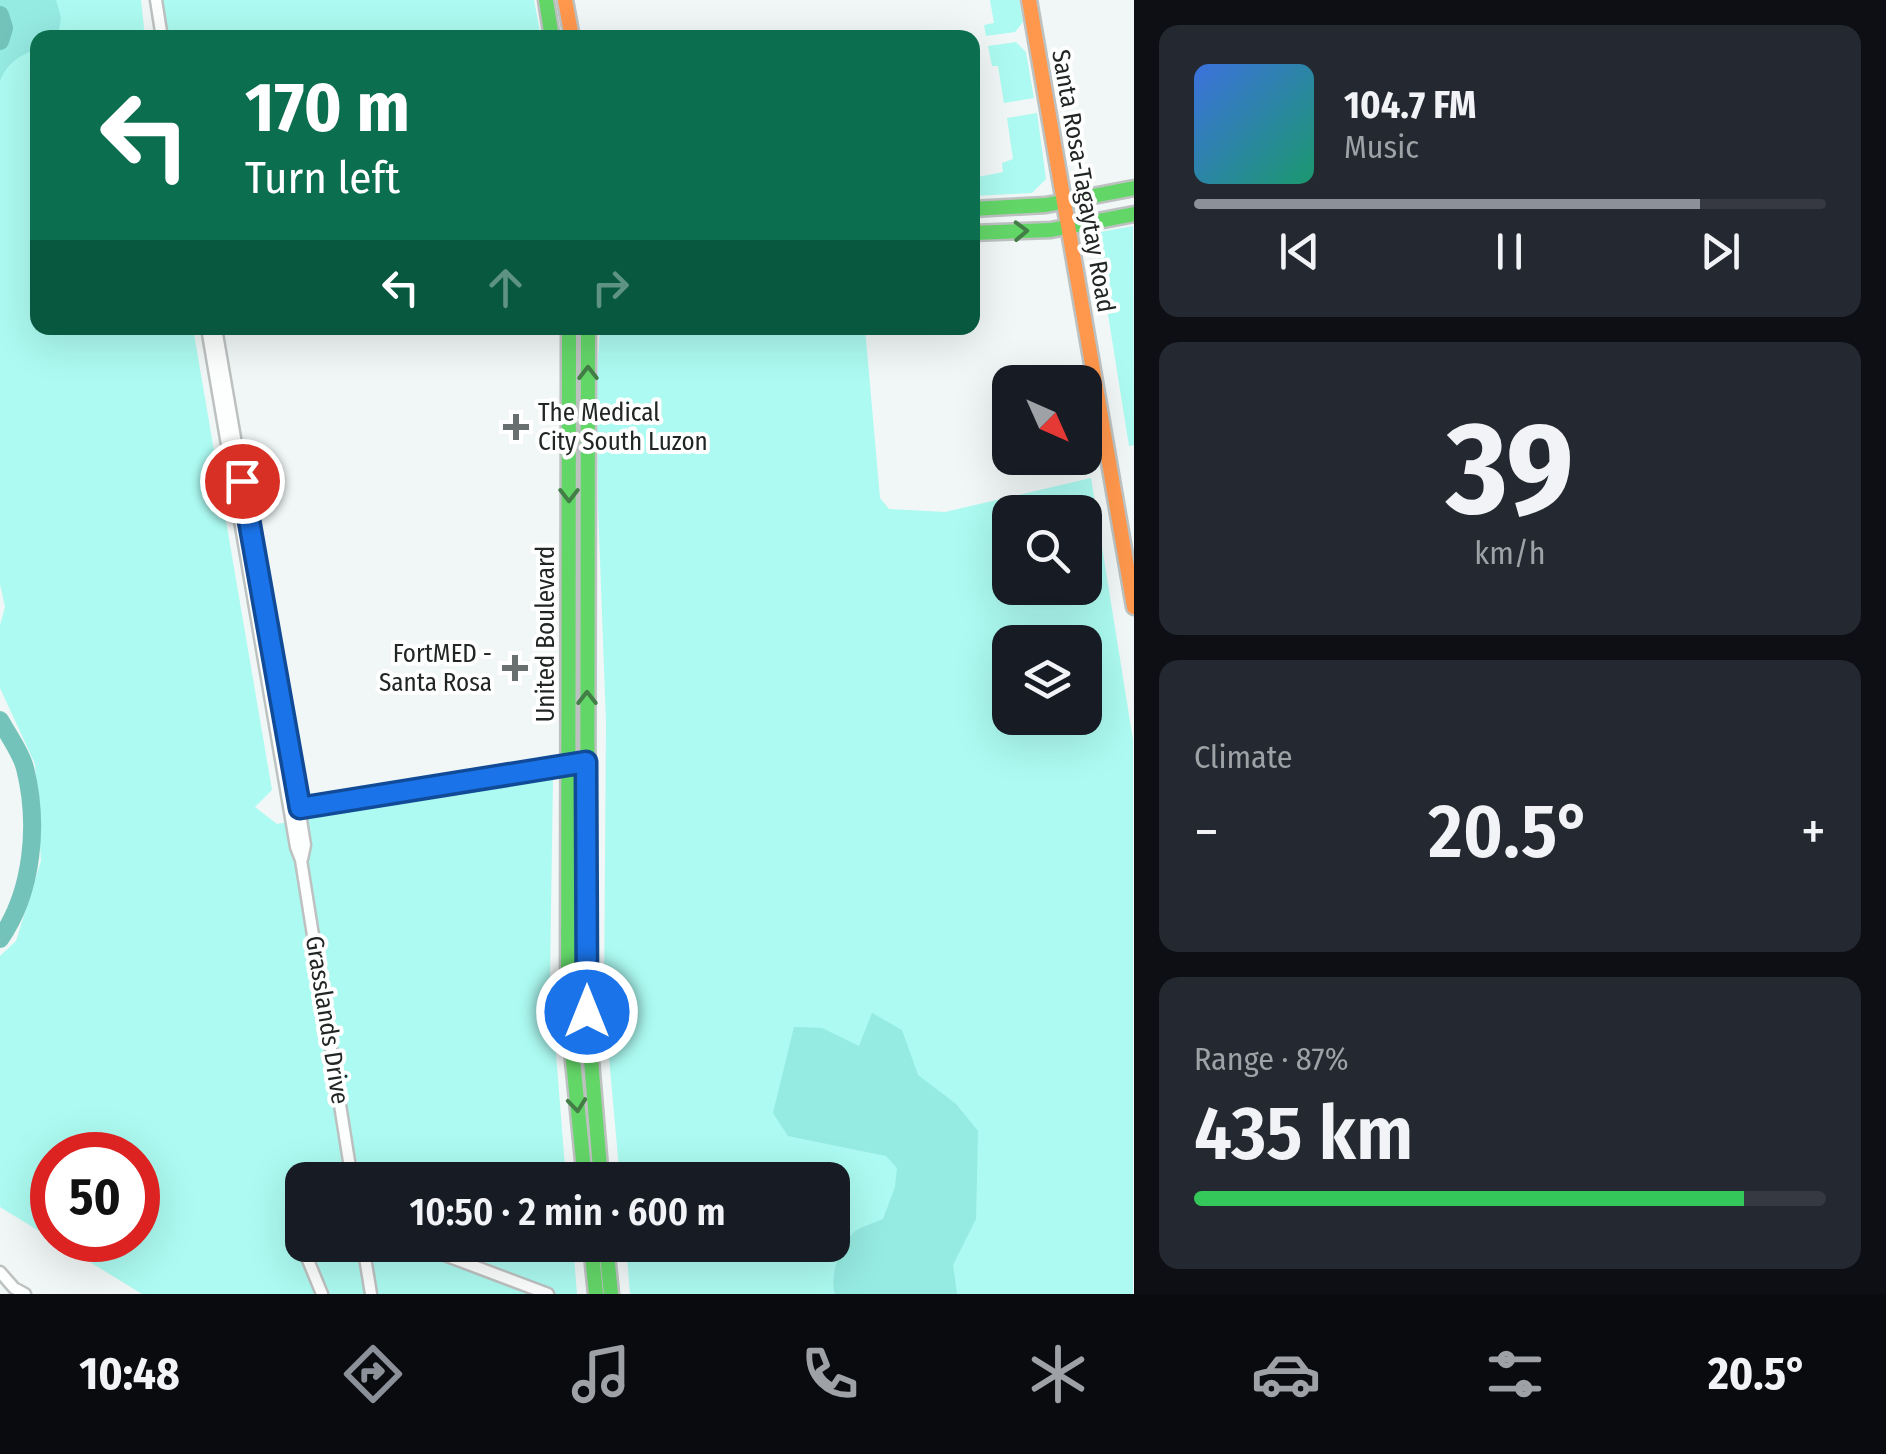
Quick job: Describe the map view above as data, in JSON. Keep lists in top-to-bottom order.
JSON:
{
  "streets": {
    "main road": ["Santa Rosa-Tagaytay Road", "United Boulevard"],
    "street": ["Grasslands Drive"]
  },
  "places": {
    "health": ["The Medical City South Luzon", "FortMED - Santa Rosa"]
  },
  "north": "bottom right",
  "page": {
    "turn": ["170 m", "Turn left"],
    "song": ["104.7 FM", "Music"],
    "tile": [
      ["39", "km/h"],
      "Climate",
      ["Range · 87%", "435 km"]
    ],
    "heat": ["−", "20.5°", "+"],
    "limit": "50",
    "trip": "10:50 · 2 min · 600 m",
    "tabs": ["10:48", "20.5°"]
  }
}
